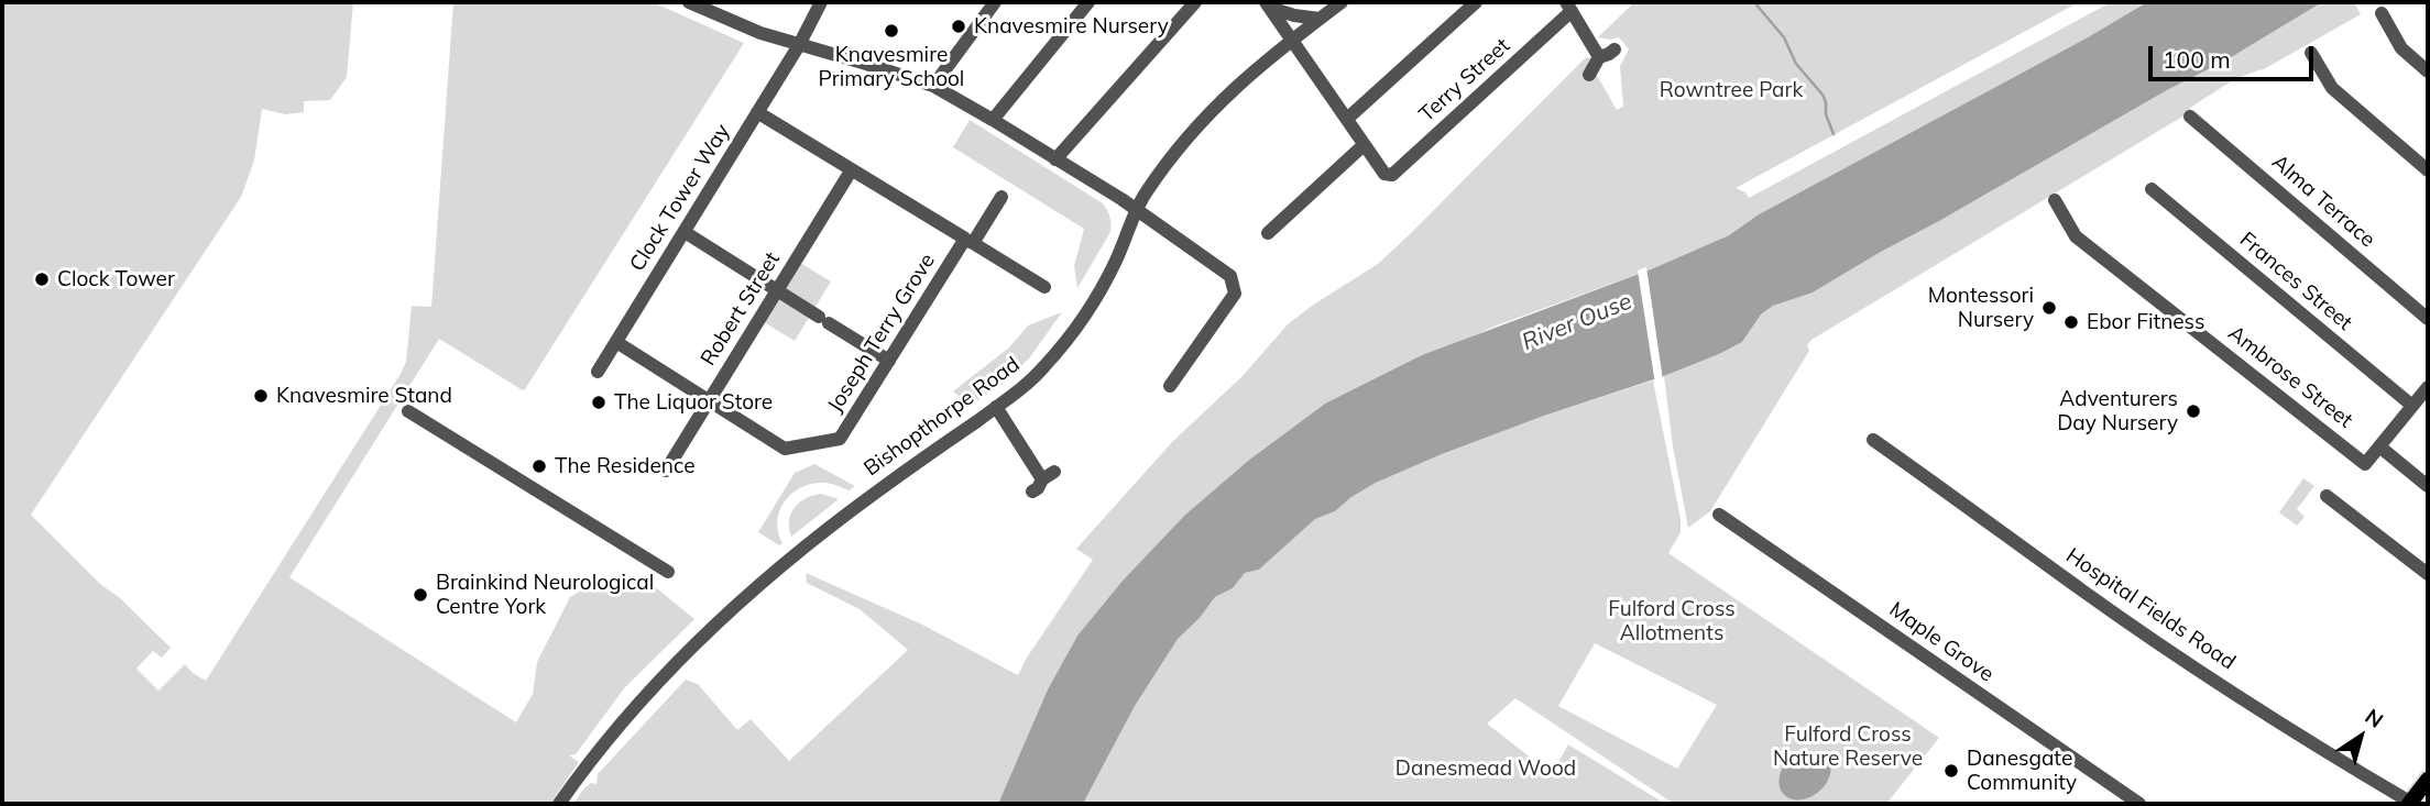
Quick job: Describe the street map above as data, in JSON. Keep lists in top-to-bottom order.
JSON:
{
  "streets": {
    "street": [
      "Terry Street",
      "Clock Tower Way",
      "Alma Terrace",
      "Frances Street",
      "Robert Street",
      "Joseph Terry Grove",
      "Ambrose Street",
      "Bishopthorpe Road",
      "Hospital Fields Road",
      "Maple Grove"
    ]
  },
  "crossings": [
    ["Clock Tower Way", "Joseph Terry Grove"],
    ["Robert Street", "Joseph Terry Grove"]
  ],
  "water": ["River Ouse"],
  "parks": [
    "Rowntree Park",
    "Fulford Cross Allotments",
    "Fulford Cross Nature Reserve",
    "Danesmead Wood"
  ],
  "places": [
    "Knavesmire Nursery",
    "Knavesmire Primary School",
    "Clock Tower",
    "Montessori Nursery",
    "Ebor Fitness",
    "Knavesmire Stand",
    "The Liquor Store",
    "Adventurers Day Nursery",
    "The Residence",
    "Brainkind Neurological Centre York",
    "Danesgate Community"
  ],
  "scale_bar": "100 m",
  "north": "top right"
}
